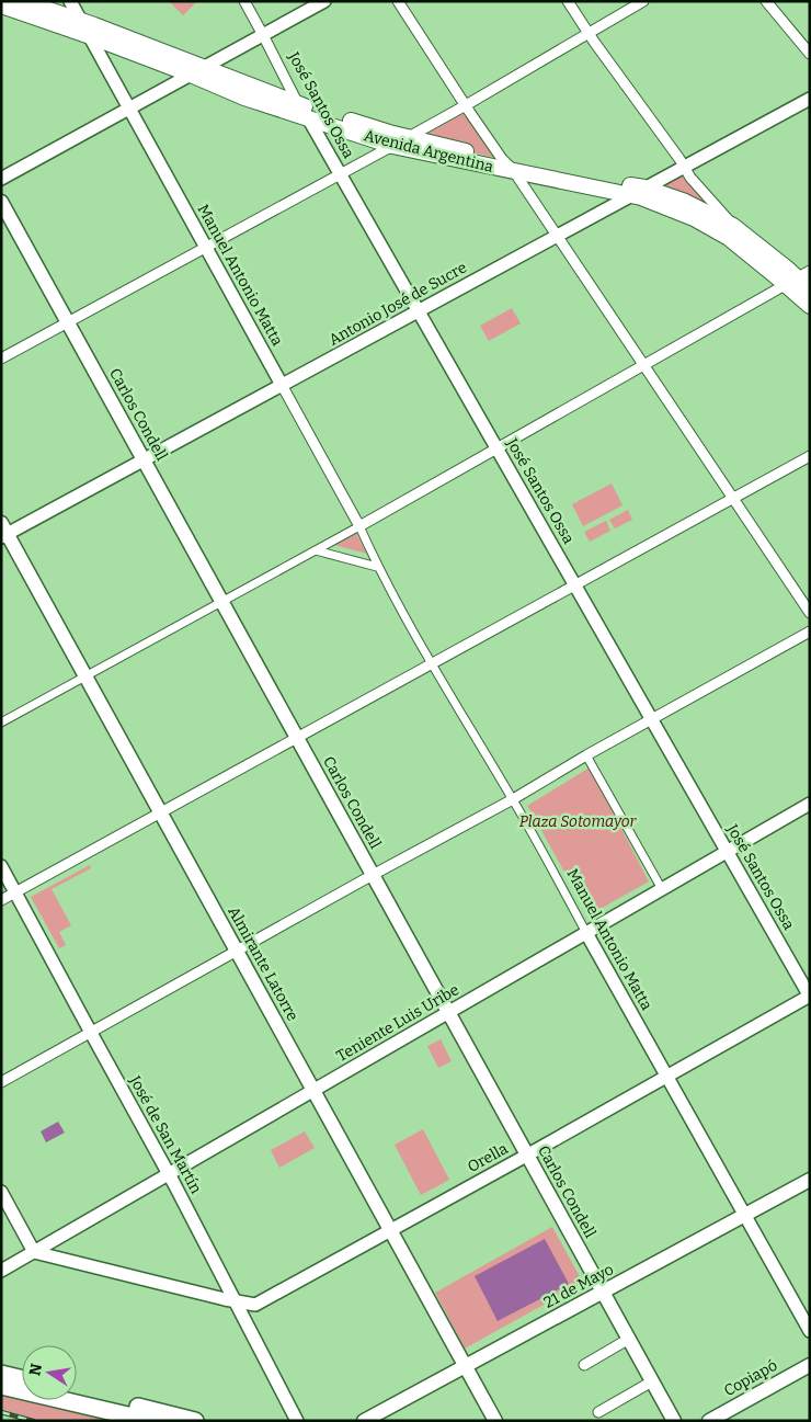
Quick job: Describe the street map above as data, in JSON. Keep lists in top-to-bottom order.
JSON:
{
  "streets": {
    "main road": [
      "Avenida Argentina",
      "Carlos Condell",
      "Almirante Latorre",
      "21 de Mayo",
      "Copiapó"
    ],
    "street": [
      "José Santos Ossa",
      "Manuel Antonio Matta",
      "Antonio José de Sucre",
      "Teniente Luis Uribe",
      "José de San Martín",
      "Orella"
    ]
  },
  "crossings": [
    ["José Santos Ossa", "Avenida Argentina"],
    ["José Santos Ossa", "Antonio José de Sucre"],
    ["José Santos Ossa", "Teniente Luis Uribe"],
    ["José Santos Ossa", "Orella"],
    ["Avenida Argentina", "Manuel Antonio Matta"],
    ["Avenida Argentina", "Antonio José de Sucre"],
    ["Manuel Antonio Matta", "Antonio José de Sucre"],
    ["Manuel Antonio Matta", "Teniente Luis Uribe"],
    ["Manuel Antonio Matta", "Orella"],
    ["Manuel Antonio Matta", "21 de Mayo"],
    ["Antonio José de Sucre", "Carlos Condell"],
    ["Antonio José de Sucre", "Almirante Latorre"],
    ["Carlos Condell", "Teniente Luis Uribe"],
    ["Carlos Condell", "Orella"],
    ["Carlos Condell", "21 de Mayo"],
    ["Almirante Latorre", "Teniente Luis Uribe"],
    ["Almirante Latorre", "Orella"],
    ["Almirante Latorre", "21 de Mayo"],
    ["Teniente Luis Uribe", "José de San Martín"],
    ["Teniente Luis Uribe", "Orella"],
    ["José de San Martín", "Orella"]
  ],
  "parks": ["Plaza Sotomayor"],
  "north": "left"
}
